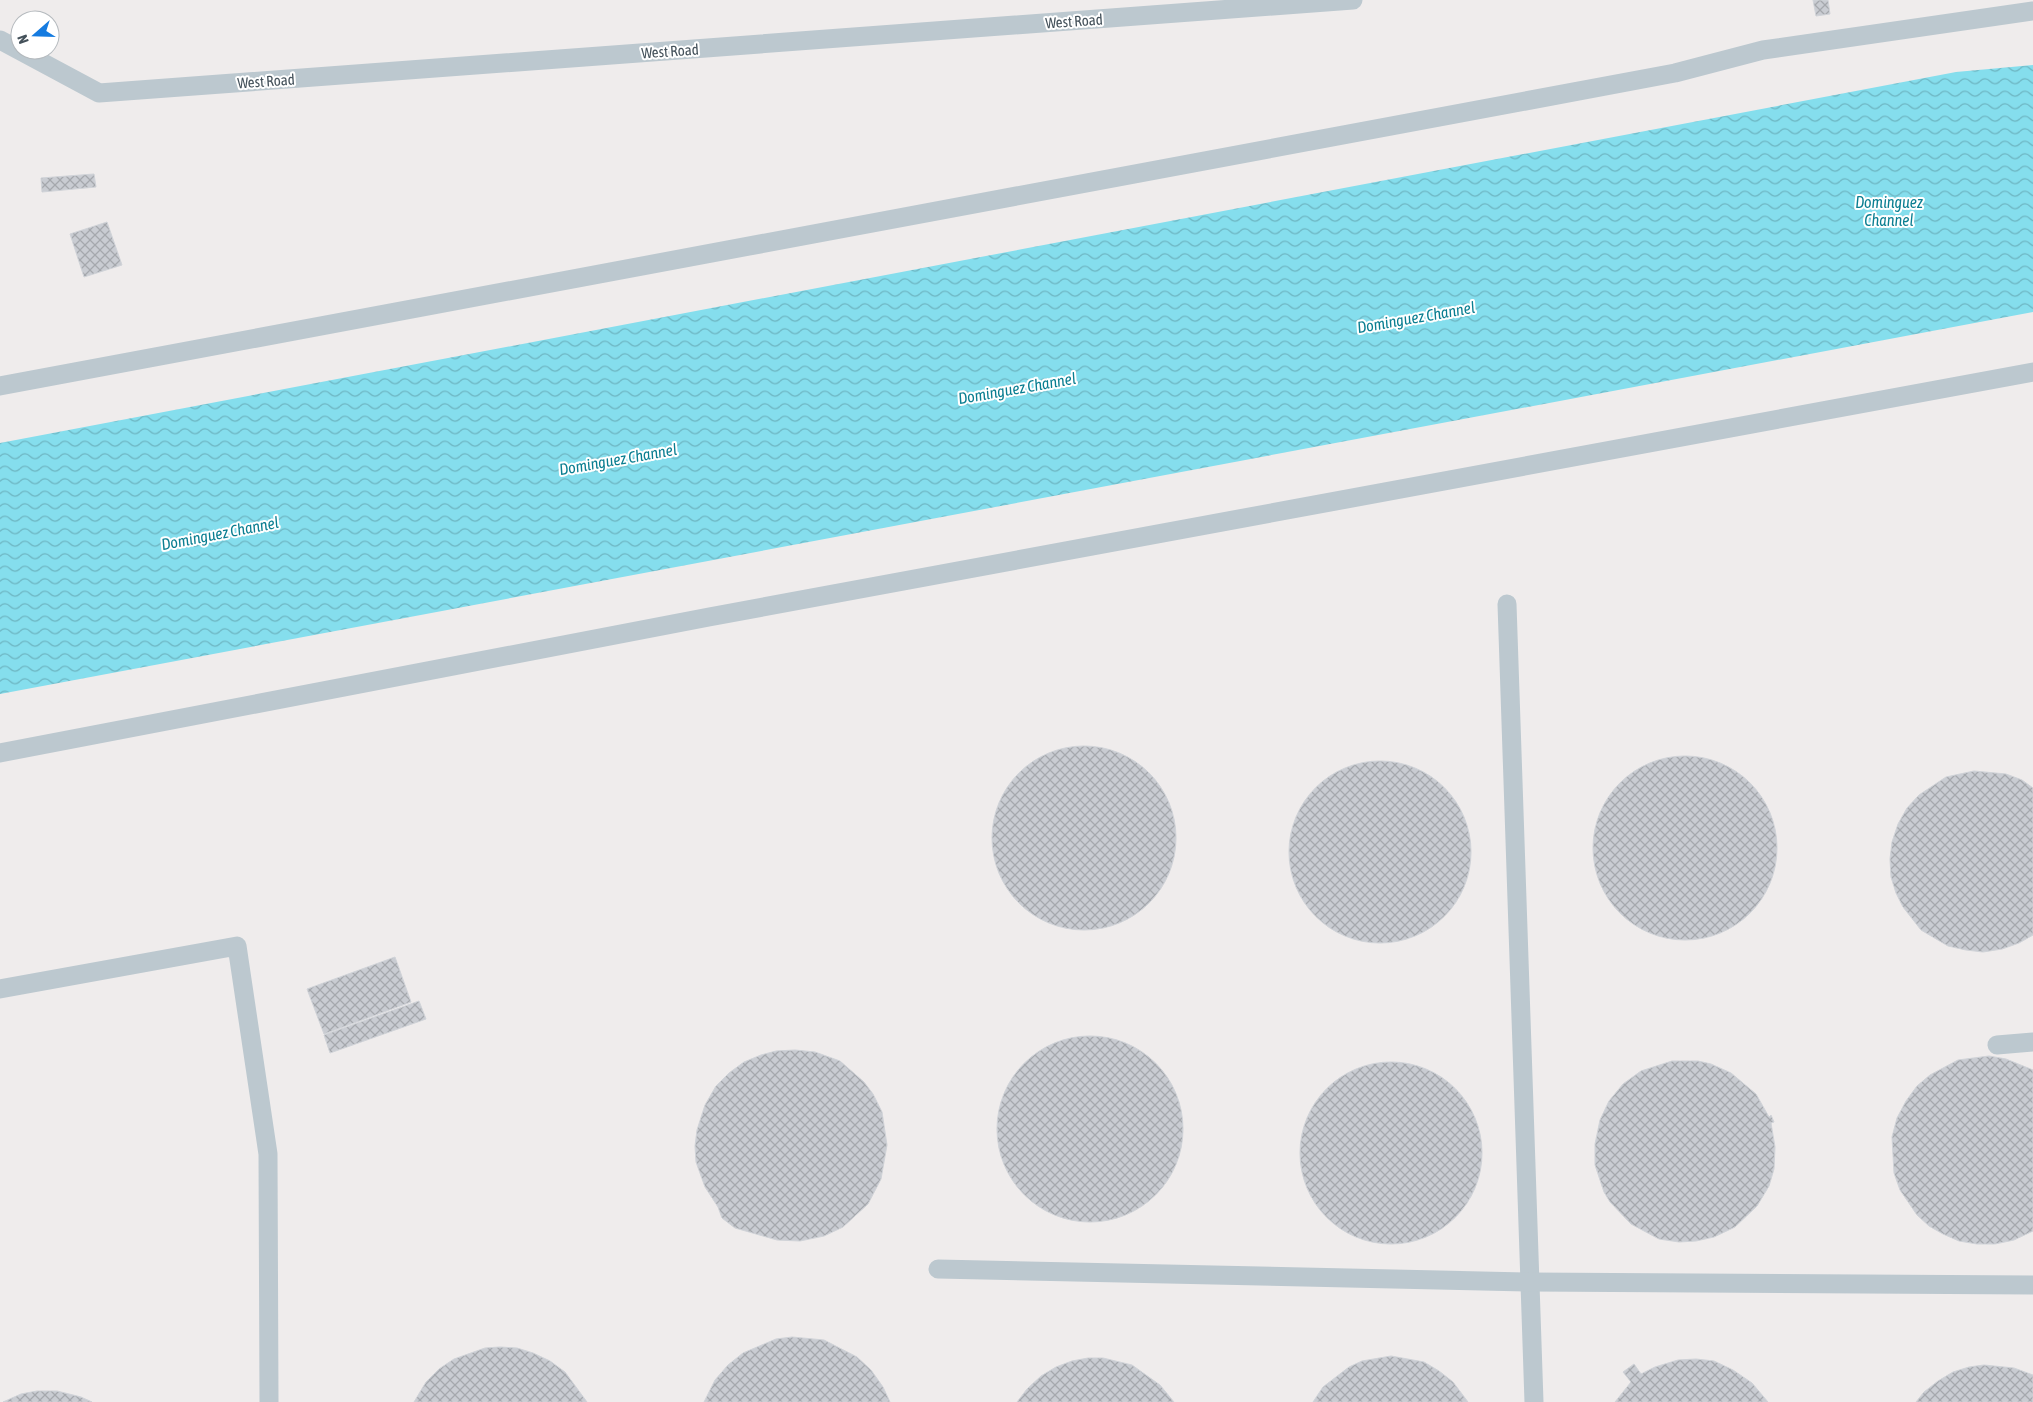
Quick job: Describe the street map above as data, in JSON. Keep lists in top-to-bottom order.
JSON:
{
  "streets": {
    "lane": ["West Road"]
  },
  "water": ["Dominguez Channel"],
  "north": "left"
}
